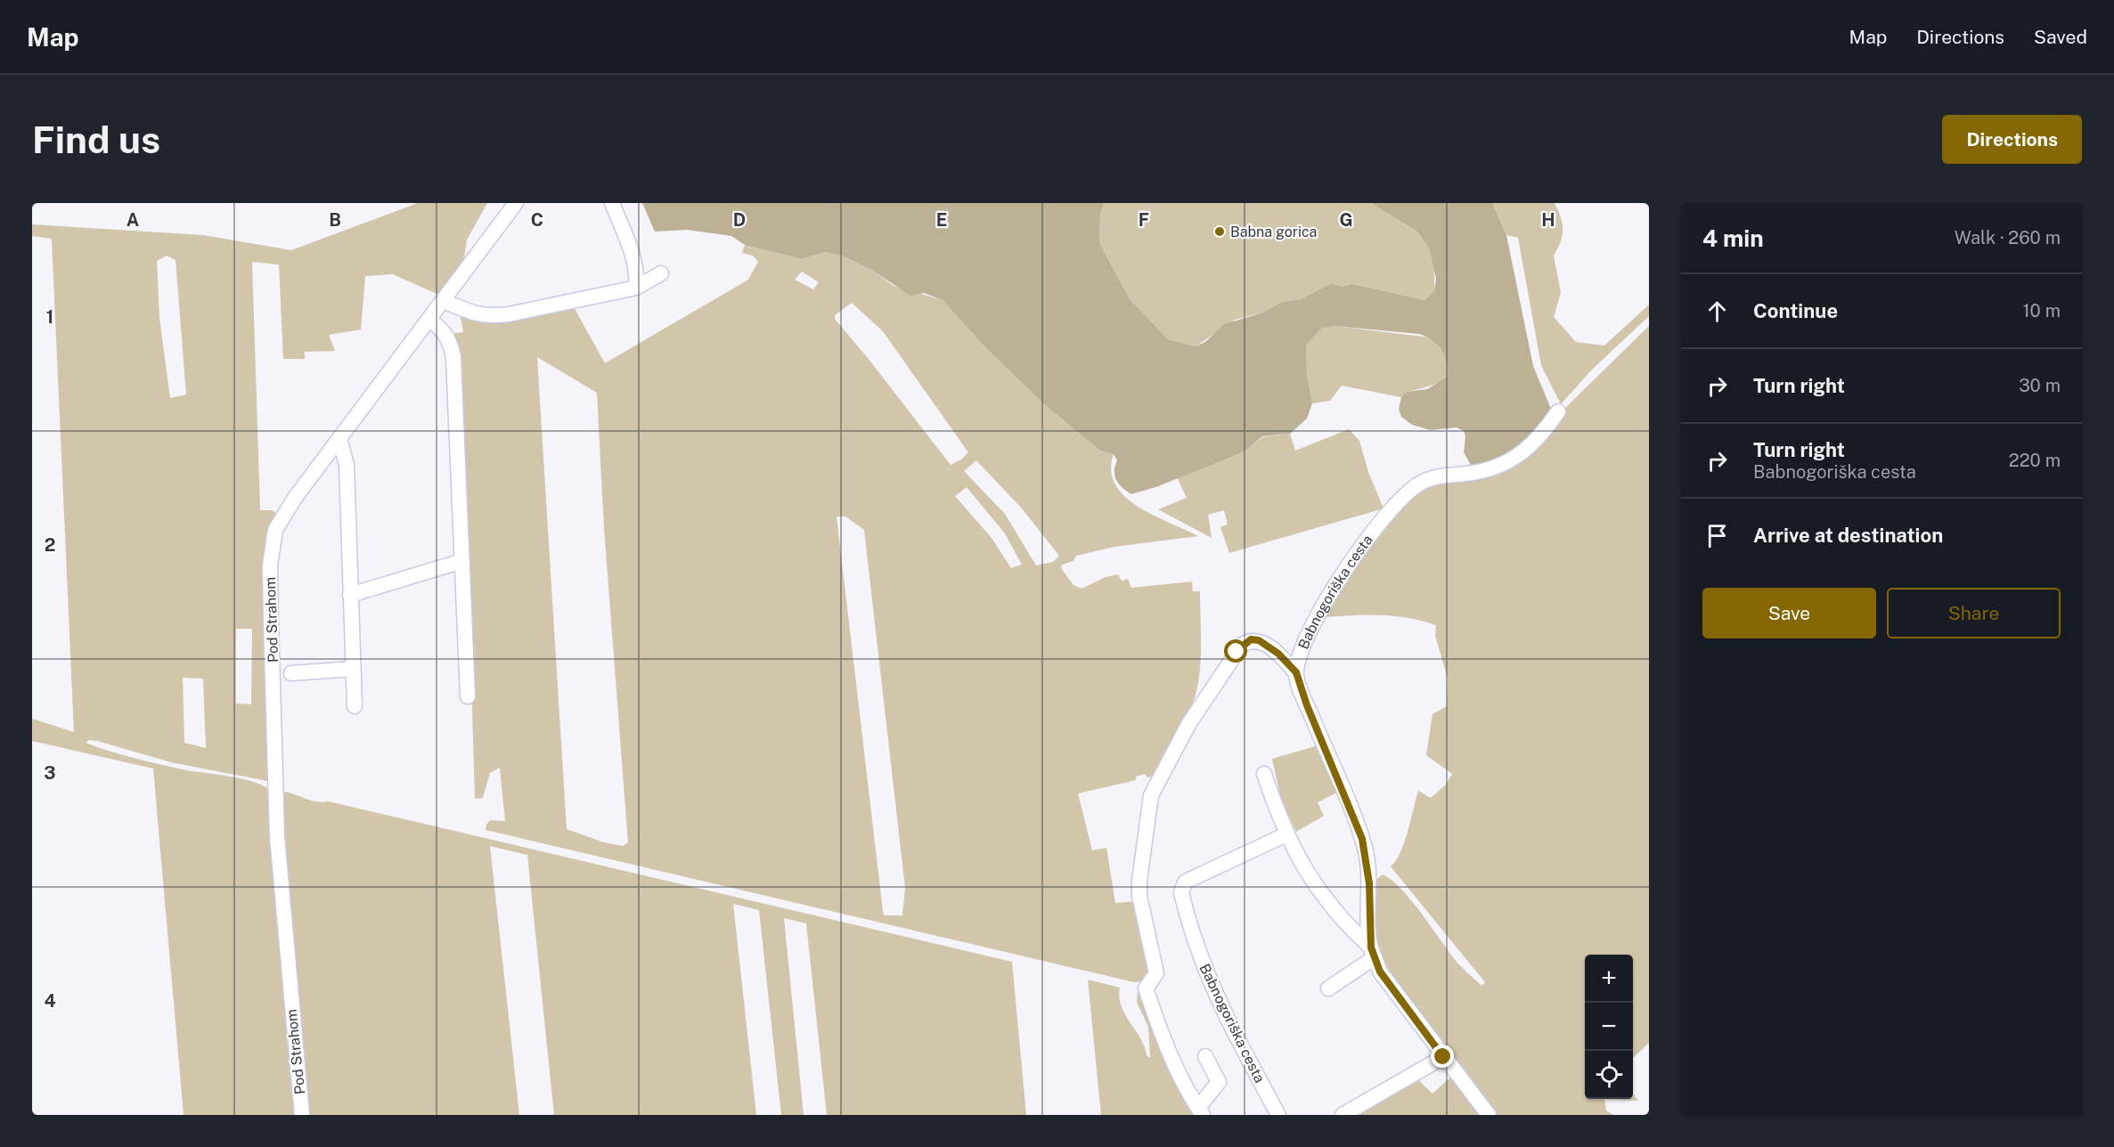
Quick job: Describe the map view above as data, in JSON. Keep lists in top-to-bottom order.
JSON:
{
  "streets": {
    "street": ["Babnogoriška cesta", "Pod Strahom"]
  },
  "places": ["Babna gorica"],
  "page": {
    "header": "Map",
    "nav": ["Map", "Directions", "Saved"],
    "buttons": [
      "Directions",
      ["Save", "Share"]
    ],
    "title": "Find us",
    "heading": ["4 min", "Walk · 260 m"],
    "list": [
      ["Continue", "10 m"],
      ["Turn right", "30 m"],
      ["Turn right", "Babnogoriška cesta", "220 m"],
      "Arrive at destination"
    ],
    "map_buttons": ["+", "−"]
  },
  "grid": {
    "columns": [
      "A",
      "B",
      "C",
      "D",
      "E",
      "F",
      "G",
      "H"
    ],
    "rows": [
      "1",
      "2",
      "3",
      "4"
    ]
  }
}
